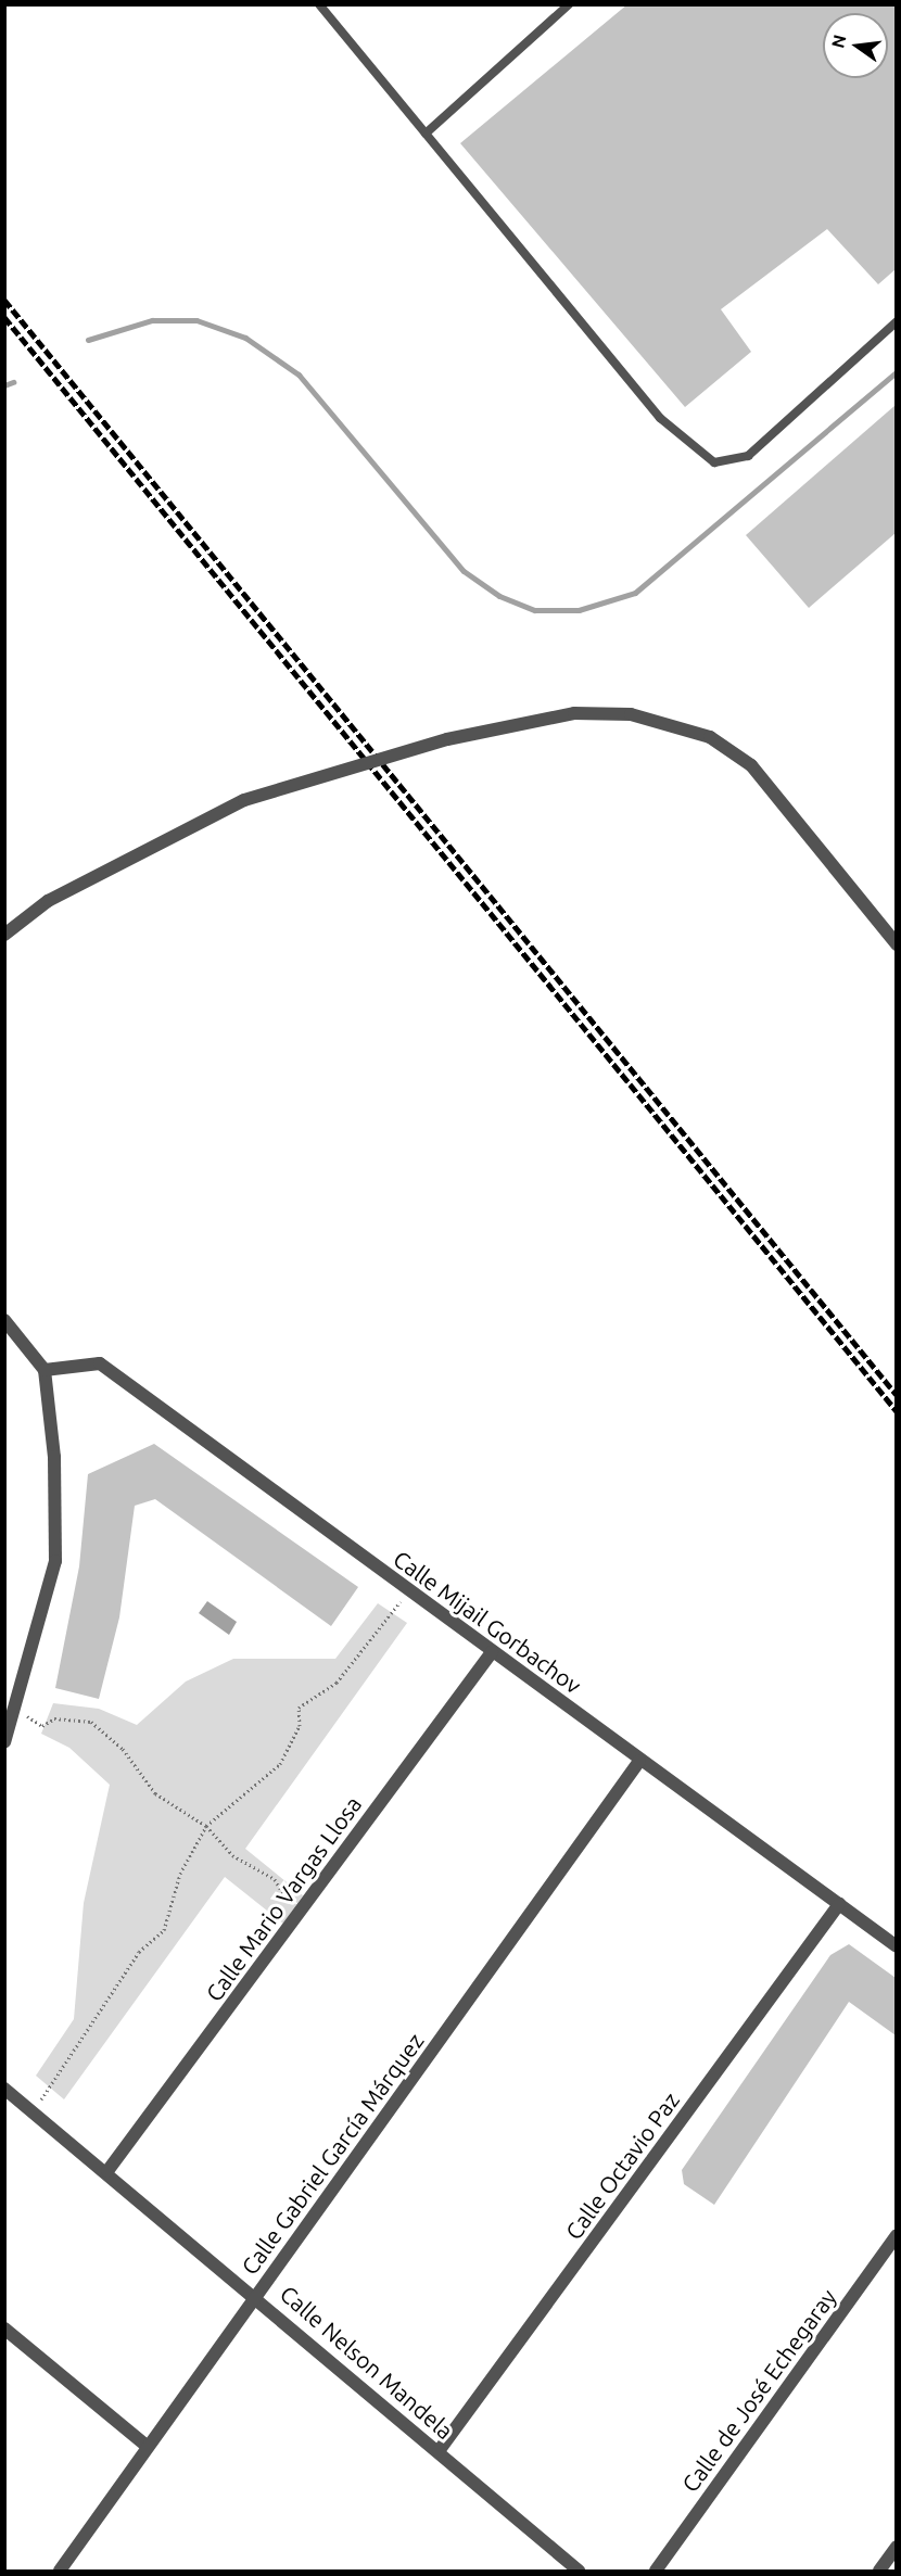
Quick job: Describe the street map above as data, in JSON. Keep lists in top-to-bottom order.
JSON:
{
  "streets": {
    "street": [
      "Calle Mijail Gorbachov",
      "Calle Mario Vargas Llosa",
      "Calle Gabriel García Márquez",
      "Calle Octavio Paz",
      "Calle Nelson Mandela",
      "Calle de José Echegaray"
    ]
  },
  "crossings": [
    ["Calle Mijail Gorbachov", "Calle Mario Vargas Llosa"],
    ["Calle Mijail Gorbachov", "Calle Gabriel García Márquez"],
    ["Calle Mijail Gorbachov", "Calle Octavio Paz"],
    ["Calle Mario Vargas Llosa", "Calle Nelson Mandela"],
    ["Calle Gabriel García Márquez", "Calle Nelson Mandela"],
    ["Calle Octavio Paz", "Calle Nelson Mandela"]
  ],
  "north": "left"
}
